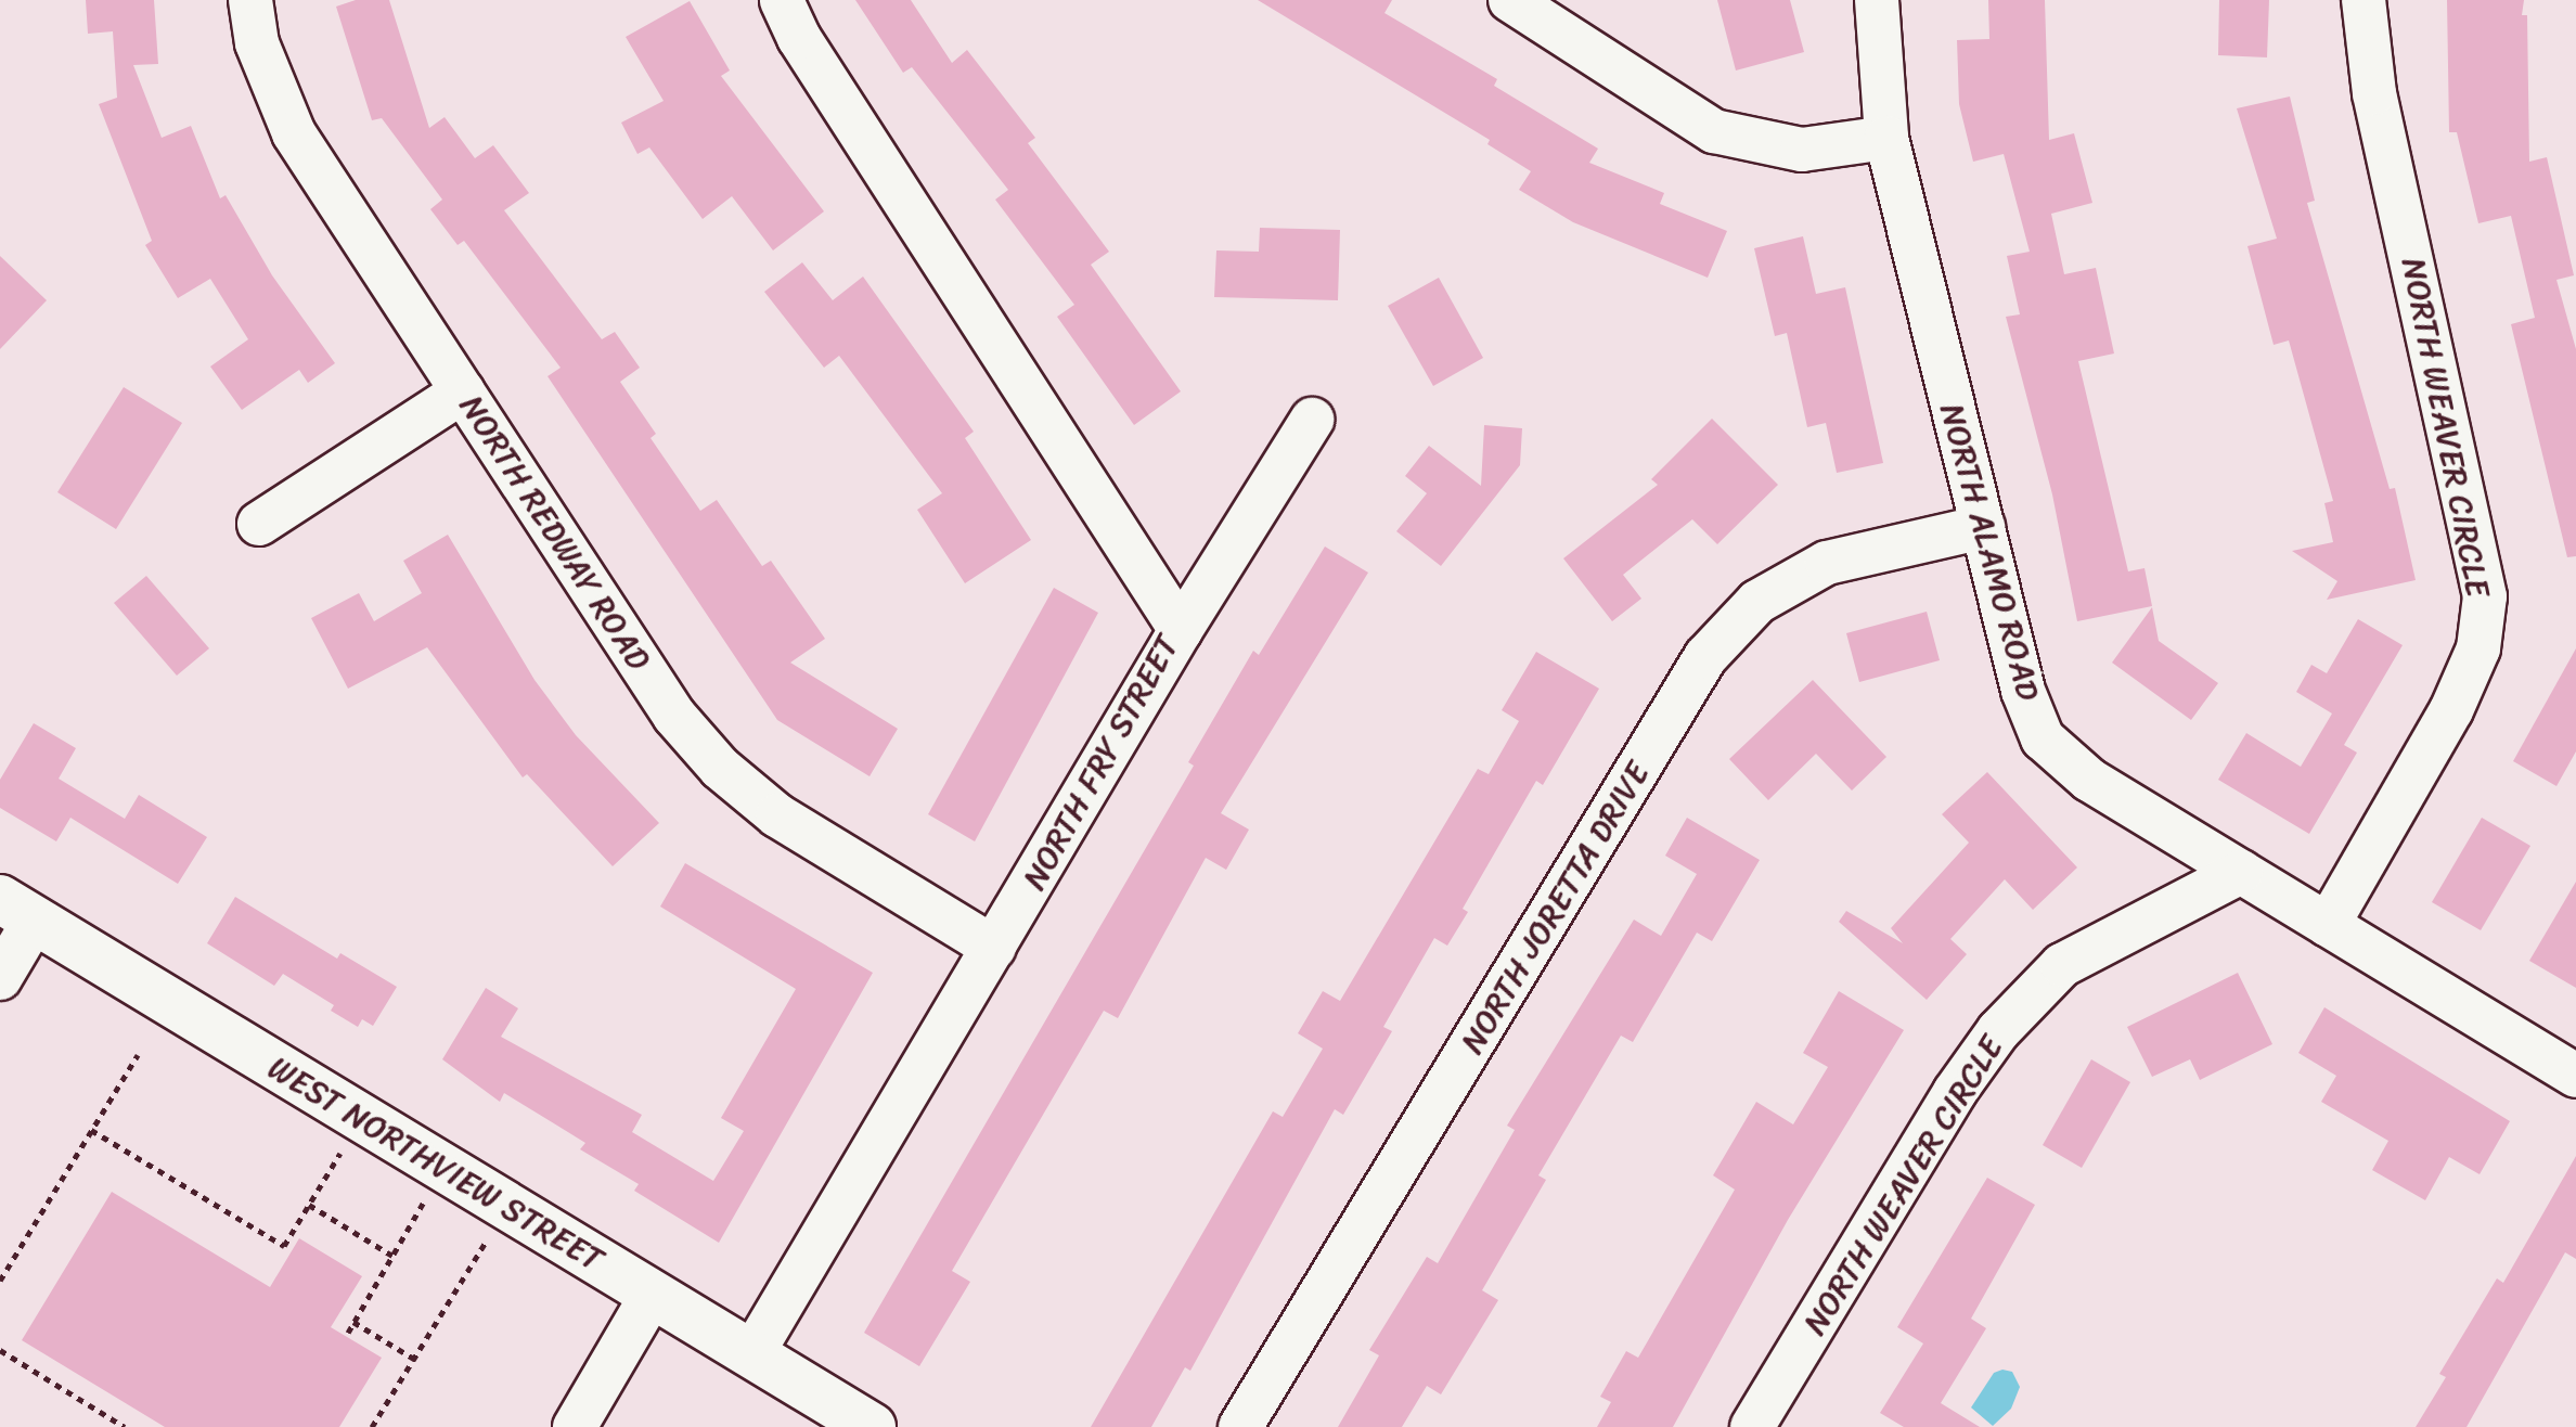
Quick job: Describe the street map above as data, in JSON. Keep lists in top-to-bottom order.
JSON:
{
  "streets": {
    "street": [
      "NORTH WEAVER CIRCLE",
      "NORTH REDWAY ROAD",
      "NORTH ALAMO ROAD",
      "NORTH FRY STREET",
      "NORTH JORETTA DRIVE",
      "WEST NORTHVIEW STREET"
    ]
  },
  "crossings": [
    ["NORTH WEAVER CIRCLE", "NORTH ALAMO ROAD"],
    ["NORTH REDWAY ROAD", "NORTH FRY STREET"],
    ["NORTH ALAMO ROAD", "NORTH JORETTA DRIVE"],
    ["NORTH FRY STREET", "WEST NORTHVIEW STREET"]
  ]
}
